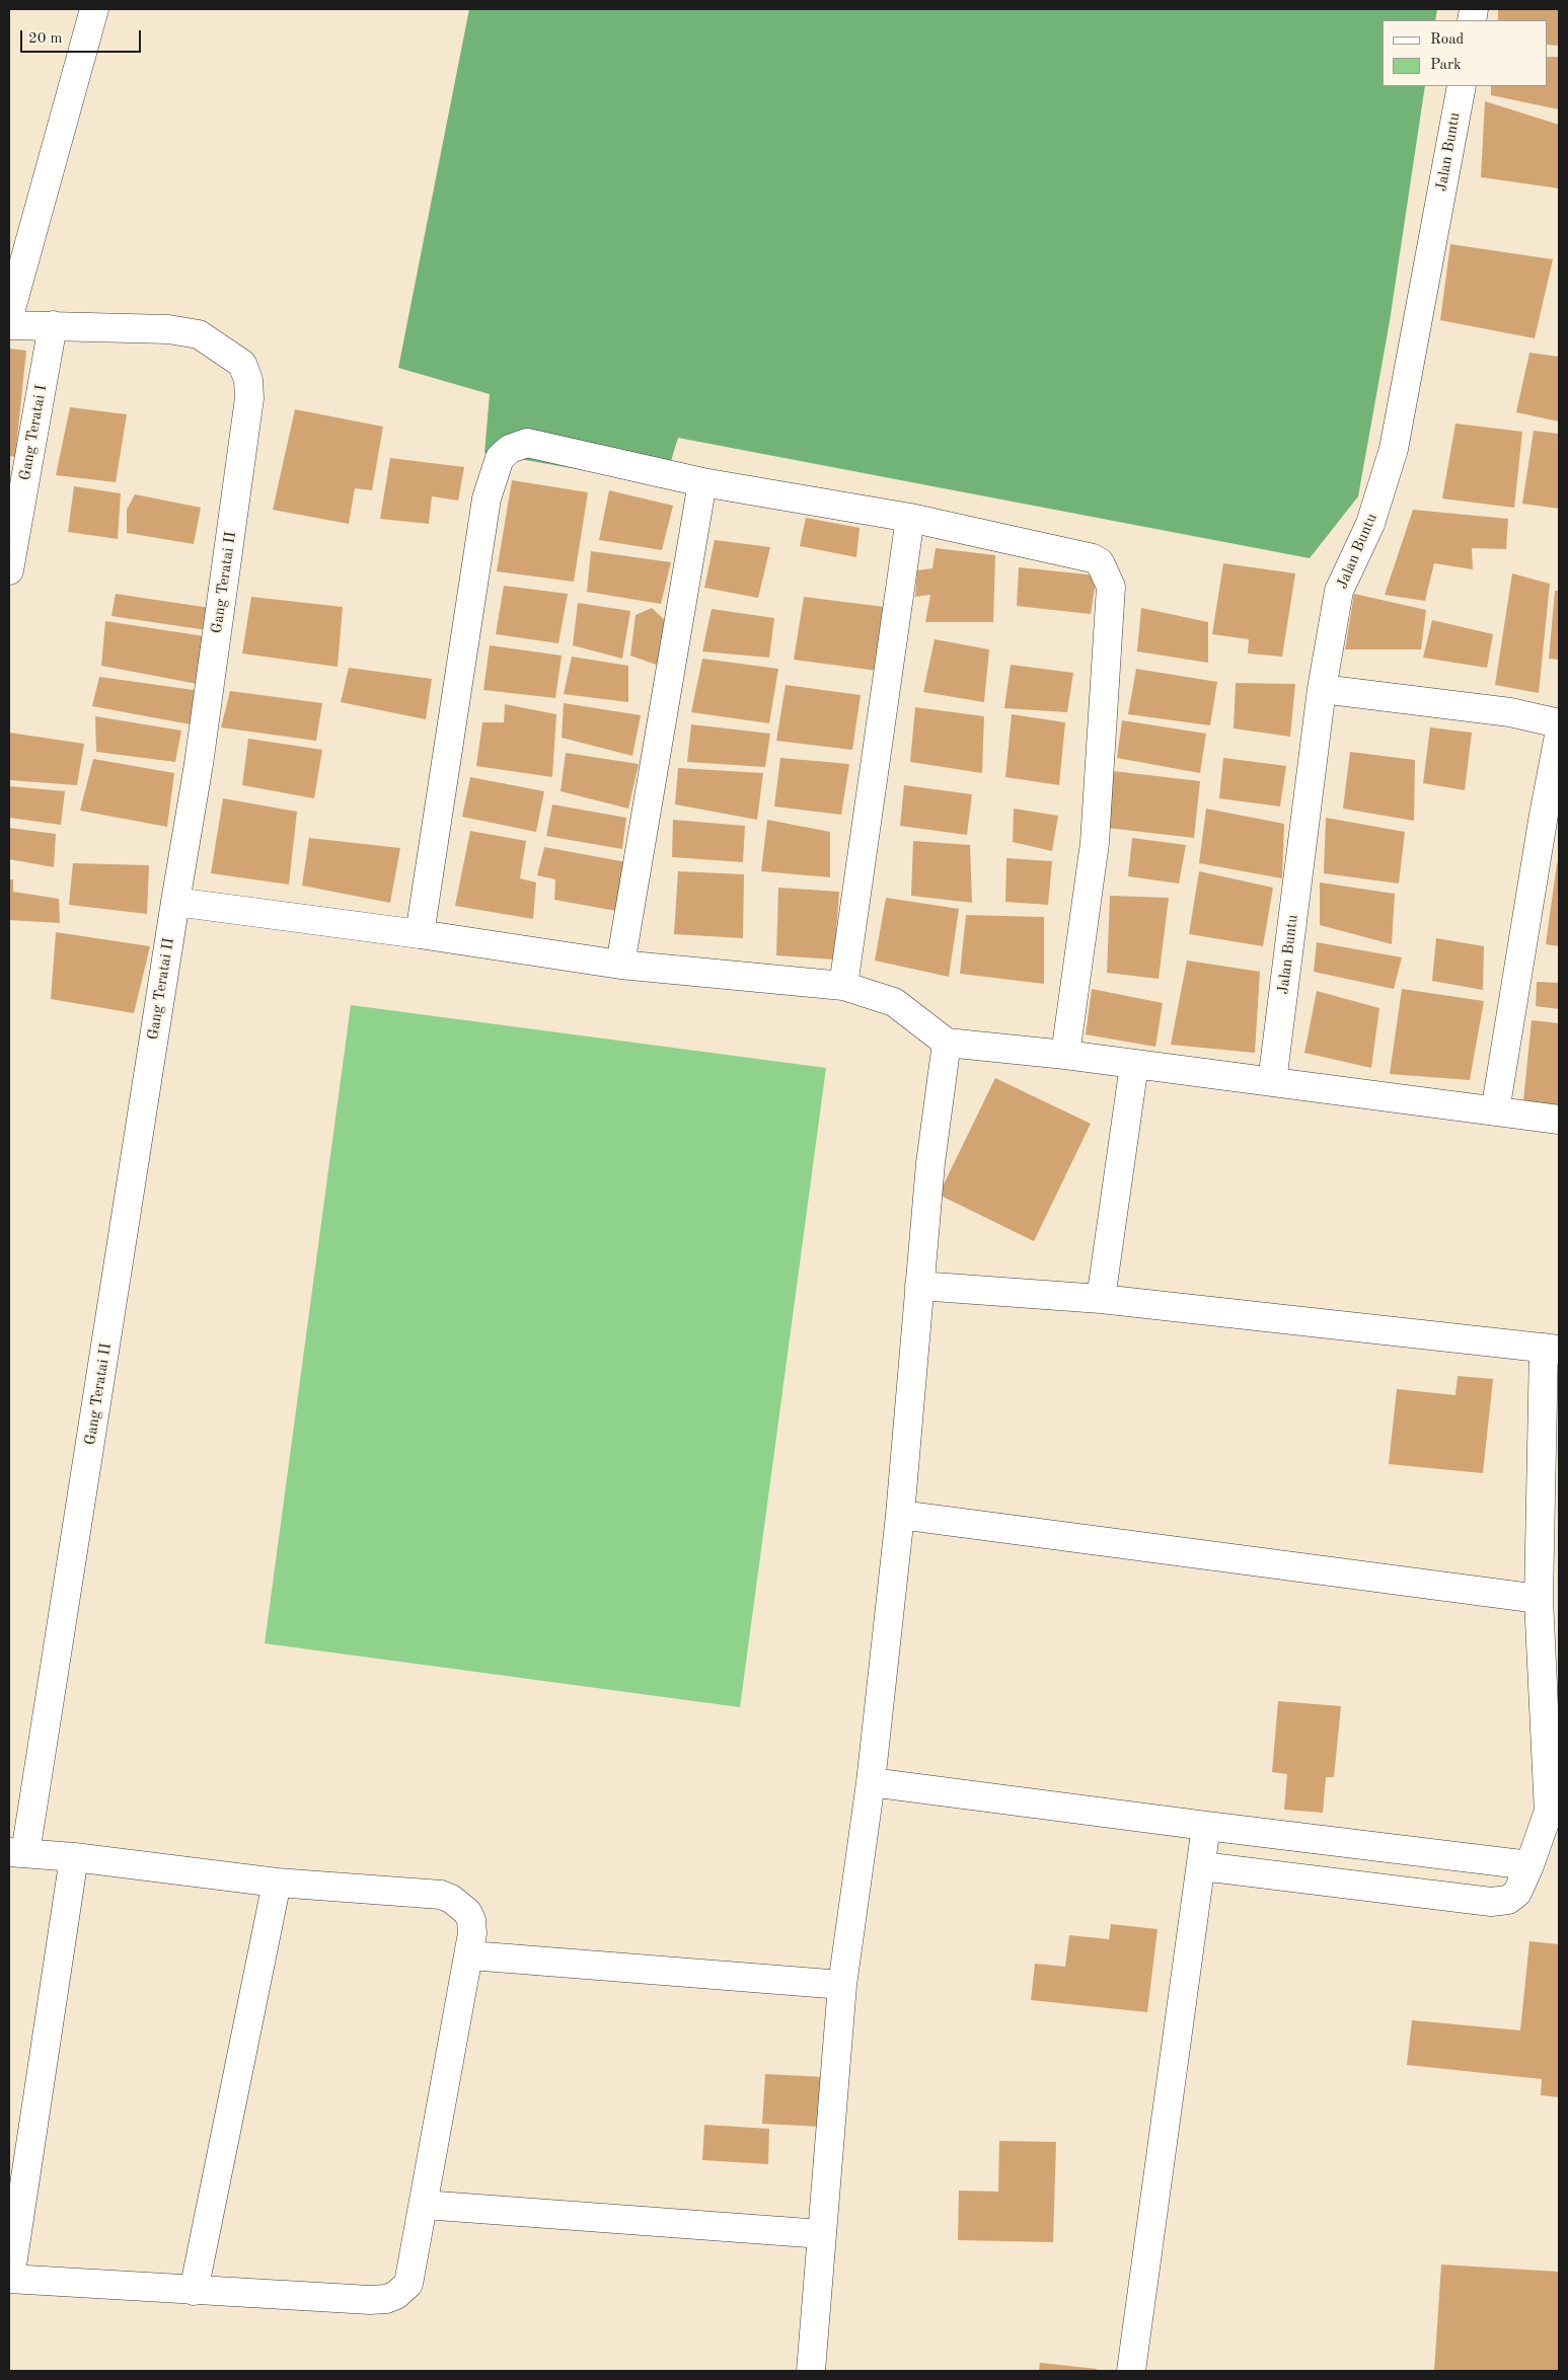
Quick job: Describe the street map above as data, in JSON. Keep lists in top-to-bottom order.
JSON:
{
  "streets": {
    "street": ["Jalan Buntu", "Gang Teratai I", "Gang Teratai II"]
  },
  "crossings": [
    ["Gang Teratai I", "Gang Teratai II"]
  ],
  "legend": ["Road", "Park"],
  "scale_bar": "20 m"
}
